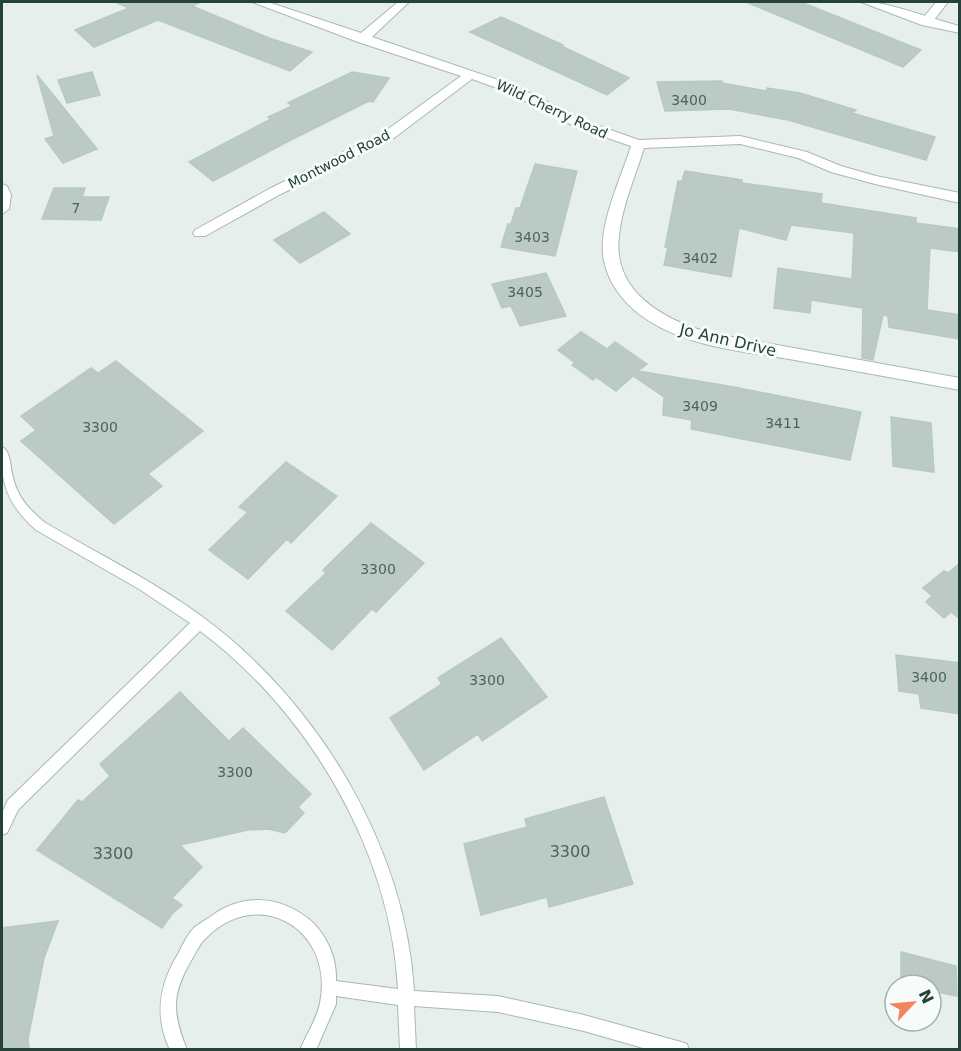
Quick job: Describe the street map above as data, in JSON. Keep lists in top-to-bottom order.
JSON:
{
  "streets": {
    "street": ["Wild Cherry Road", "Montwood Road", "Jo Ann Drive"]
  },
  "crossings": [
    ["Wild Cherry Road", "Montwood Road"],
    ["Wild Cherry Road", "Jo Ann Drive"]
  ],
  "house_numbers": [
    "3400",
    "7",
    "3403",
    "3402",
    "3405",
    "3409",
    "3411",
    "3300",
    "3300",
    "3400",
    "3300",
    "3300",
    "3300",
    "3300"
  ],
  "north": "top right"
}
